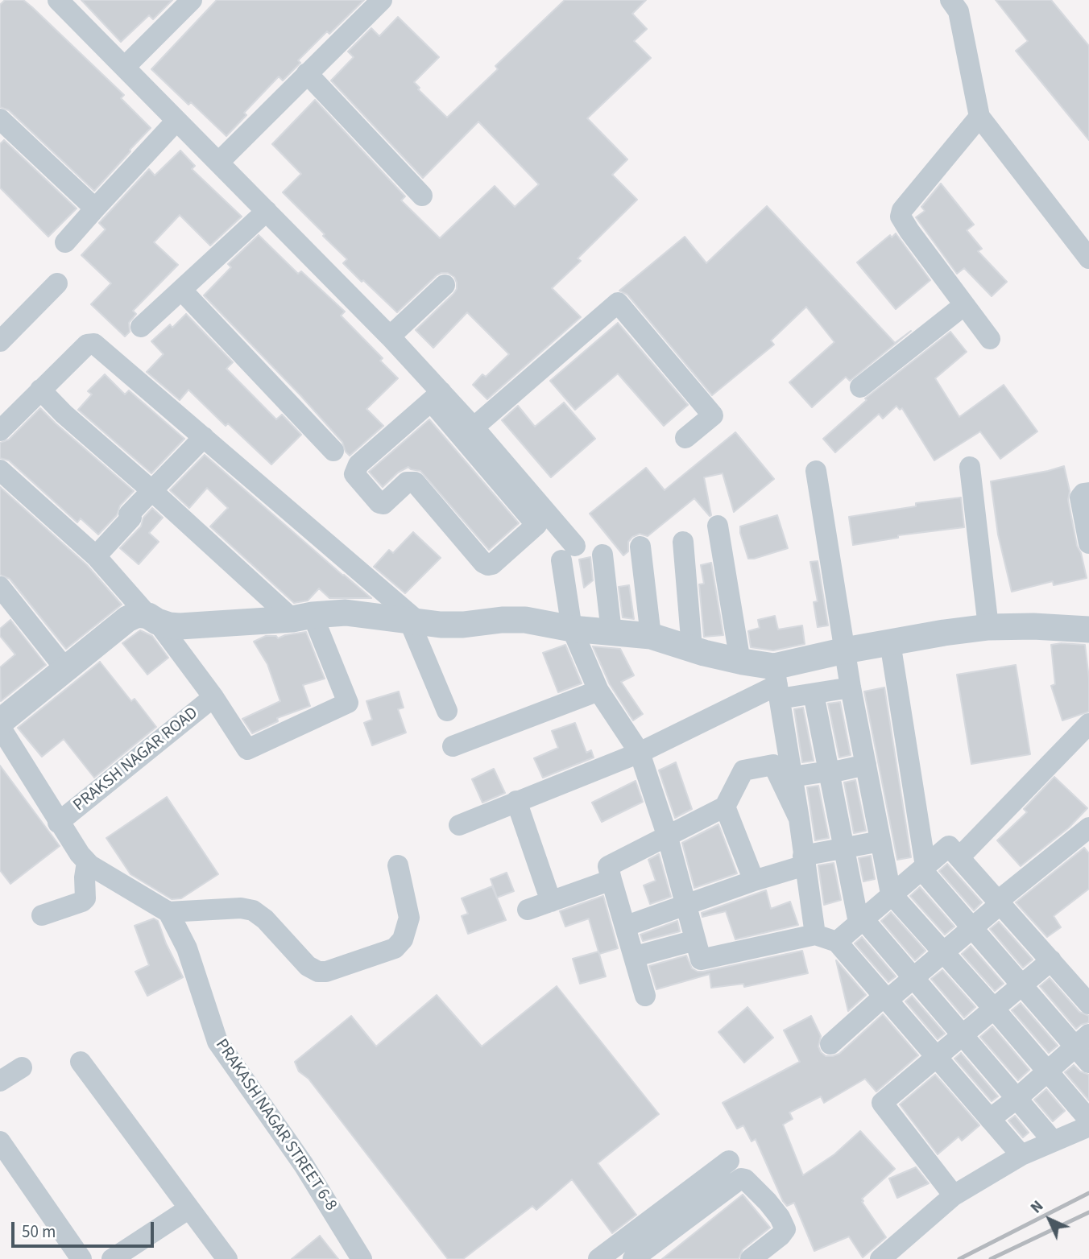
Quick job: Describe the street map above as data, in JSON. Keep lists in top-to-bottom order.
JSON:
{
  "streets": {
    "street": ["PRAKSH NAGAR ROAD", "PRAKASH NAGAR STREET 6-8"]
  },
  "scale_bar": "50 m",
  "north": "top left"
}
